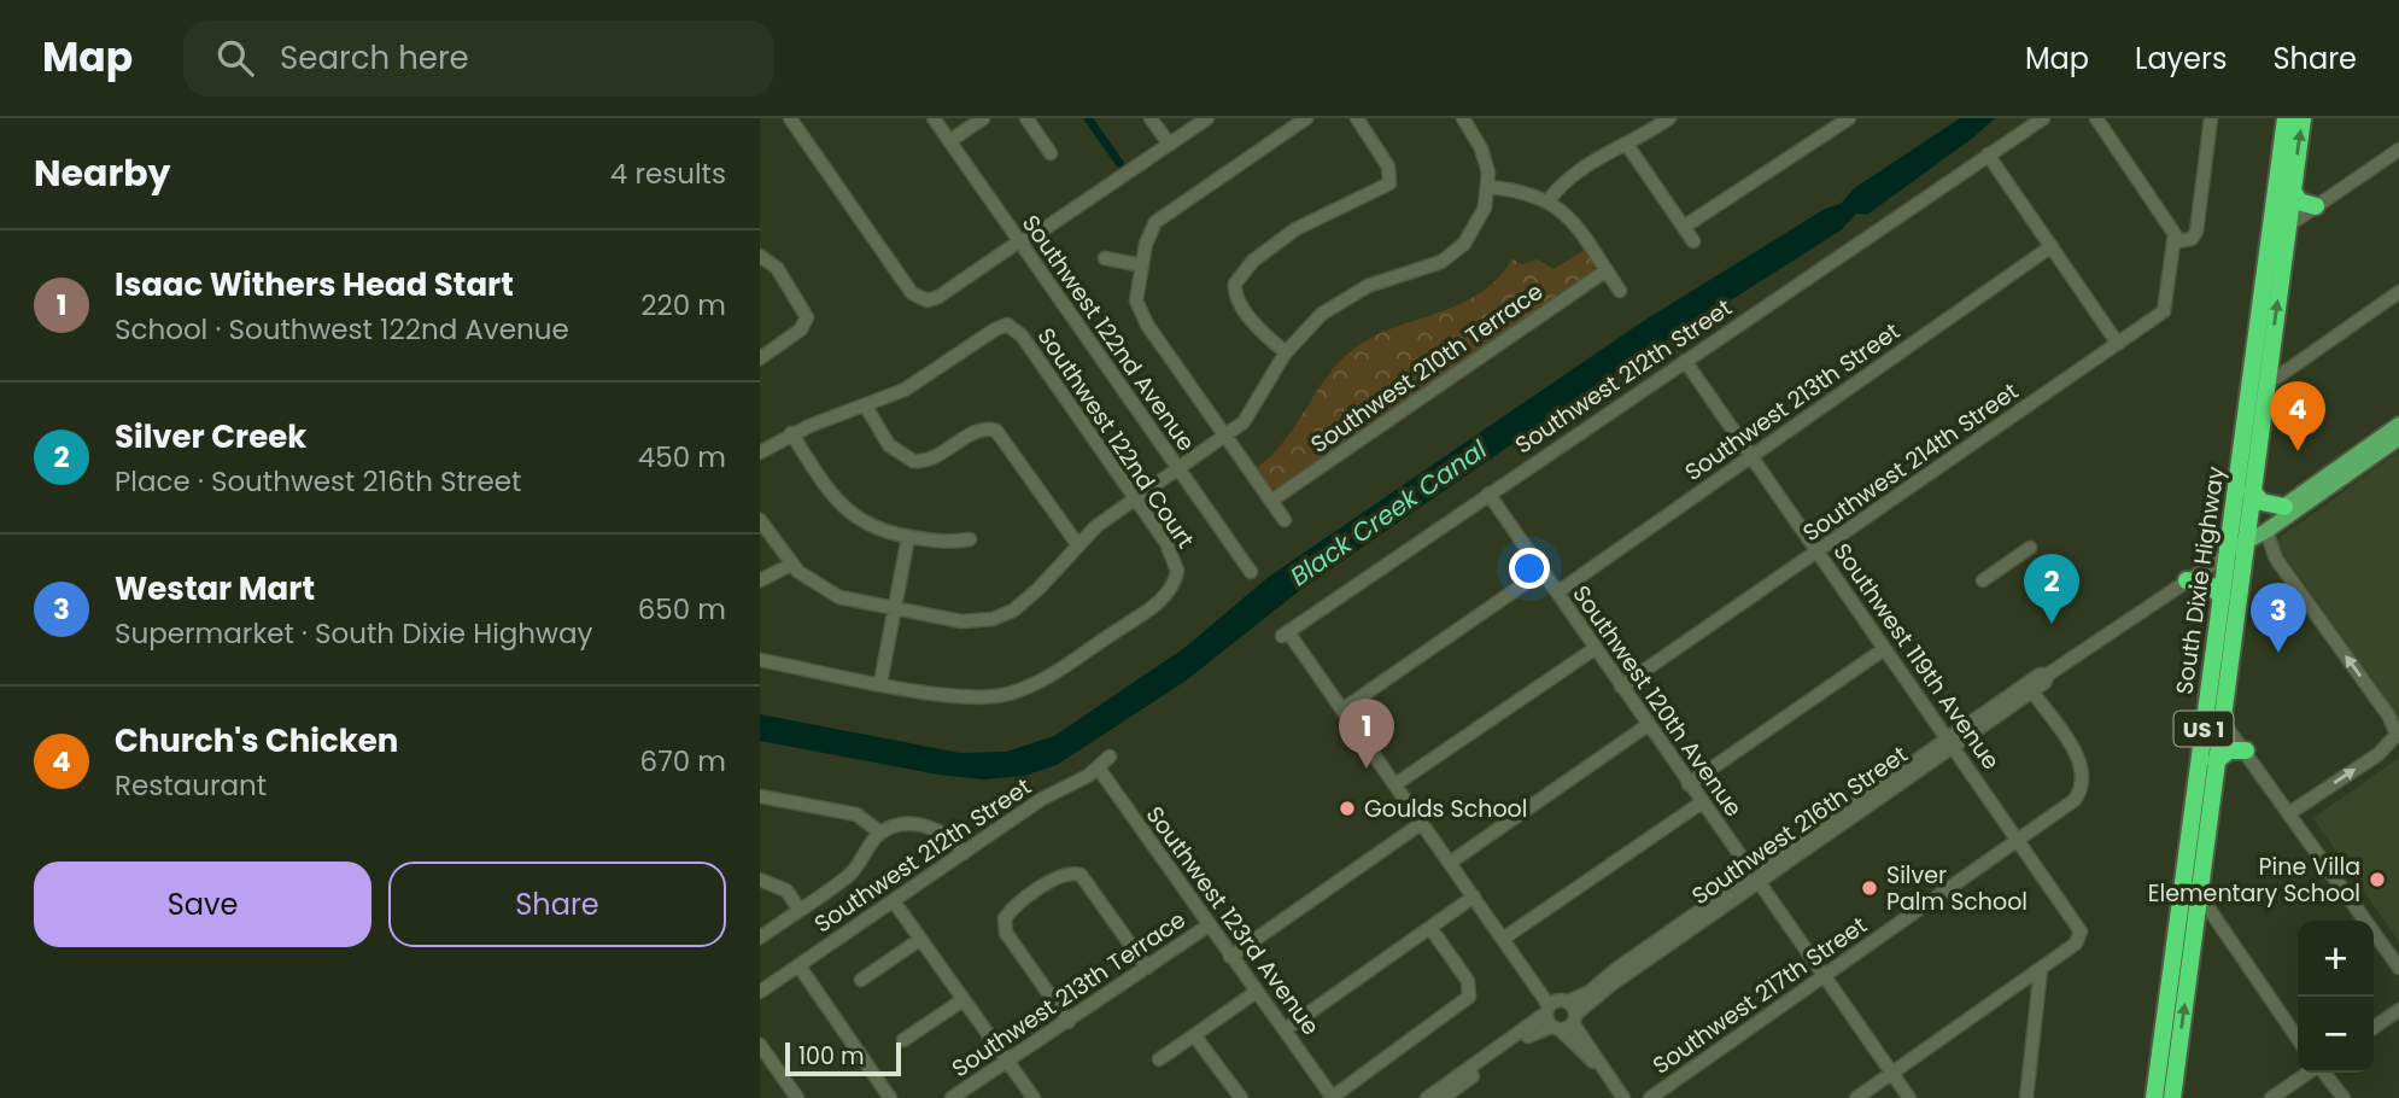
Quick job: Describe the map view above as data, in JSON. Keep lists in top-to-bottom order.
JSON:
{
  "streets": {
    "highway": ["South Dixie Highway", "US 1"],
    "main road": ["Southwest 216th Street"],
    "street": [
      "Southwest 122nd Avenue",
      "Southwest 210th Terrace",
      "Southwest 212th Street",
      "Southwest 213th Street",
      "Southwest 122nd Court",
      "Southwest 214th Street",
      "Southwest 119th Avenue",
      "Southwest 120th Avenue",
      "Southwest 123rd Avenue",
      "Southwest 213th Terrace",
      "Southwest 217th Street"
    ]
  },
  "crossings": [
    ["Southwest 212th Street", "Southwest 119th Avenue"],
    ["Southwest 212th Street", "Southwest 120th Avenue"],
    ["Southwest 212th Street", "Southwest 123rd Avenue"],
    ["Southwest 213th Street", "Southwest 119th Avenue"],
    ["Southwest 213th Street", "Southwest 120th Avenue"],
    ["Southwest 214th Street", "Southwest 119th Avenue"],
    ["Southwest 214th Street", "Southwest 120th Avenue"],
    ["South Dixie Highway", "Southwest 216th Street"],
    ["Southwest 119th Avenue", "Southwest 216th Street"],
    ["Southwest 119th Avenue", "Southwest 217th Street"],
    ["Southwest 120th Avenue", "Southwest 216th Street"],
    ["Southwest 120th Avenue", "Southwest 217th Street"],
    ["Southwest 216th Street", "Southwest 217th Street"],
    ["Southwest 123rd Avenue", "Southwest 213th Terrace"]
  ],
  "water": ["Black Creek Canal"],
  "places": ["Goulds School", "Pine Villa Elementary School", "Silver Palm School"],
  "scale_bar": "100 m",
  "page": {
    "header": "Map",
    "search": "Search here",
    "nav": ["Map", "Layers", "Share"],
    "heading": ["Nearby", "4 results"],
    "list": [
      {
        "mark": "1",
        "name": "Isaac Withers Head Start",
        "note": "School · Southwest 122nd Avenue",
        "value": "220 m"
      },
      {
        "mark": "2",
        "name": "Silver Creek",
        "note": "Place · Southwest 216th Street",
        "value": "450 m"
      },
      {
        "mark": "3",
        "name": "Westar Mart",
        "note": "Supermarket · South Dixie Highway",
        "value": "650 m"
      },
      {
        "mark": "4",
        "name": "Church's Chicken",
        "note": "Restaurant",
        "value": "670 m"
      }
    ],
    "pins": [
      "4",
      "2",
      "3",
      "1"
    ],
    "buttons": ["Save", "Share"],
    "map_buttons": ["+", "−"],
    "scale": "100 m"
  }
}
